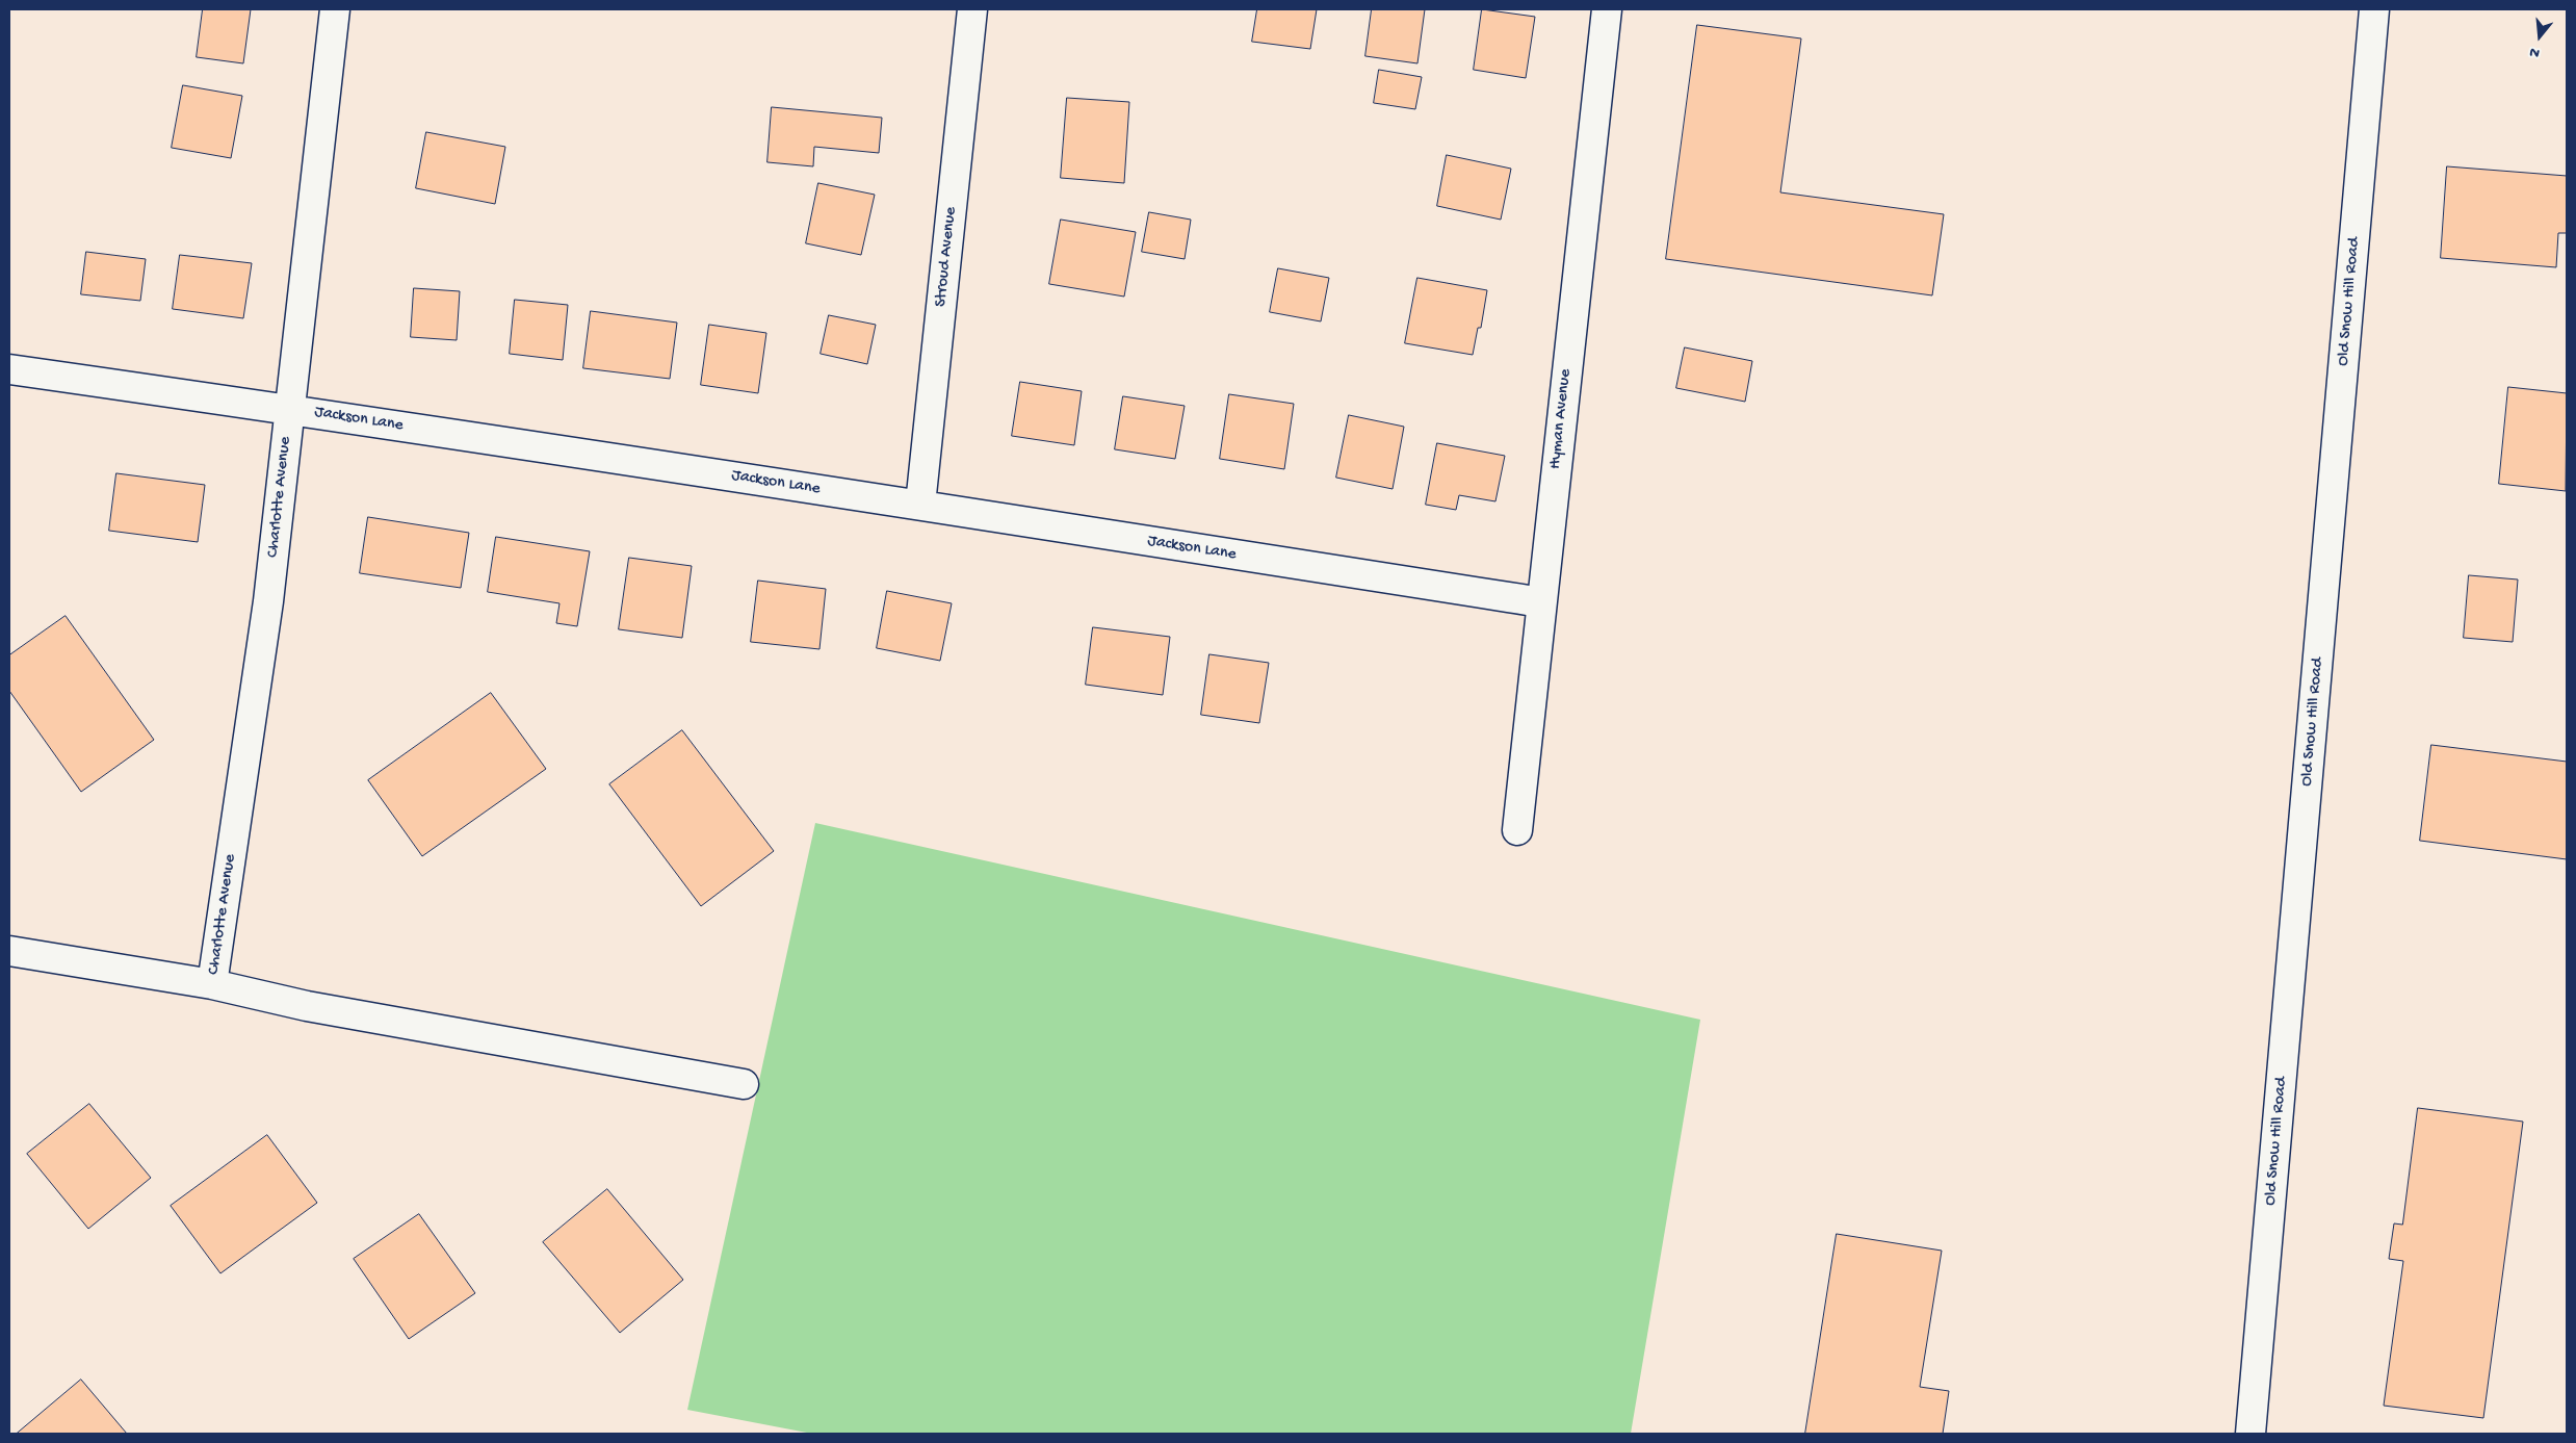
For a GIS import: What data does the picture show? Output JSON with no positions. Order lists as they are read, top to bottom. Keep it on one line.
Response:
{"streets":{"street":["Stroud Avenue","Old Snow Hill Road","Jackson Lane","Hyman Avenue","Charlotte Avenue"]},"crossings":[["Stroud Avenue","Jackson Lane"],["Jackson Lane","Hyman Avenue"],["Jackson Lane","Charlotte Avenue"]],"north":"bottom"}
